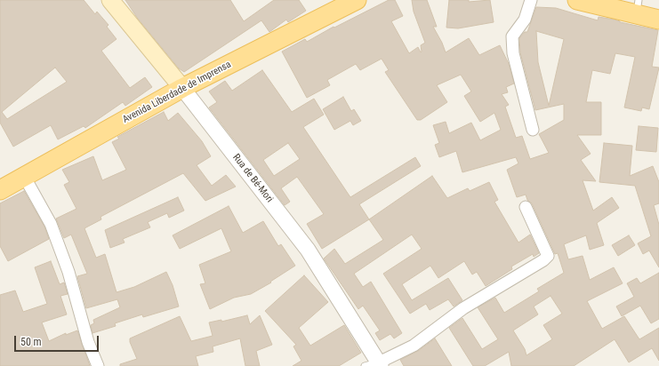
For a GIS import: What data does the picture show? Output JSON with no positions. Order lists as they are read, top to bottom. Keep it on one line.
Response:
{"streets":{"main road":["Avenida Liberdade de Imprensa","Rua de Bé-Mori"]},"crossings":[["Avenida Liberdade de Imprensa","Rua de Bé-Mori"]],"scale_bar":"50 m"}
